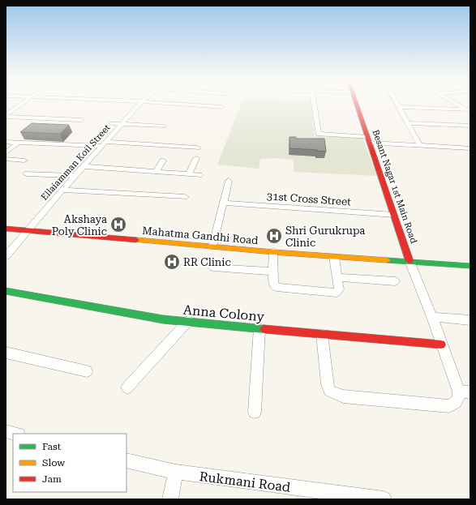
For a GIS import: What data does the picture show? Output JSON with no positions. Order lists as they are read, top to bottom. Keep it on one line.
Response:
{"streets":{"street":["Ellaiamman Koil Street","Besant Nagar 1st Main Road","31st Cross Street","Mahatma Gandhi Road","Anna Colony","Rukmani Road"]},"crossings":[["Ellaiamman Koil Street","Mahatma Gandhi Road"],["Besant Nagar 1st Main Road","31st Cross Street"],["Besant Nagar 1st Main Road","Mahatma Gandhi Road"]],"places":{"hospital":["Akshaya Poly Clinic","Shri Gurukrupa Clinic","RR Clinic"]},"legend":["Fast","Slow","Jam"]}
